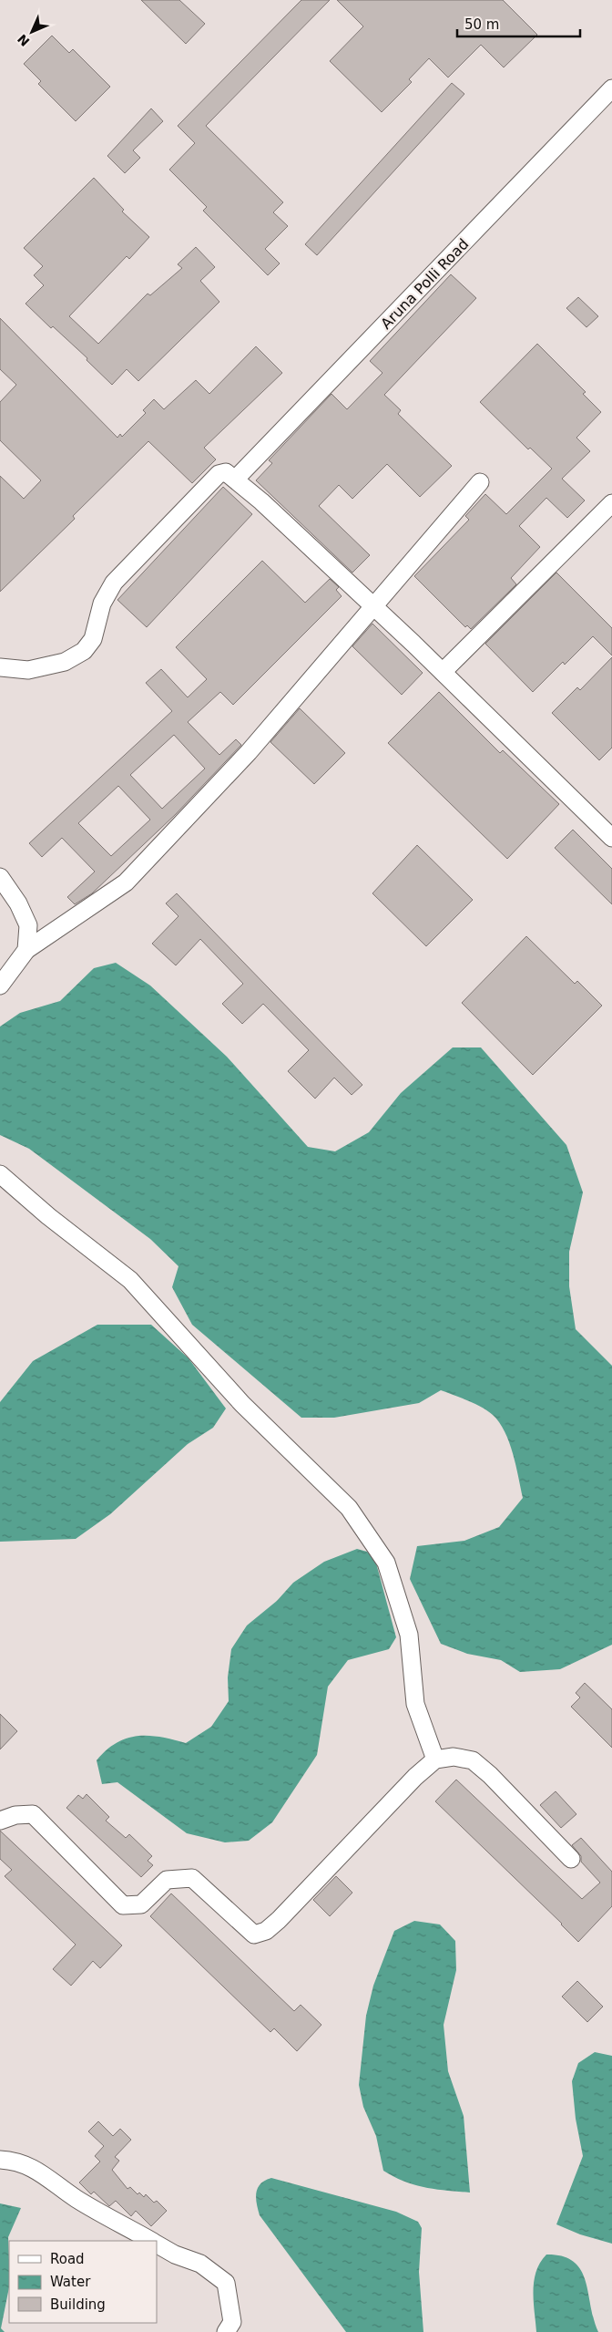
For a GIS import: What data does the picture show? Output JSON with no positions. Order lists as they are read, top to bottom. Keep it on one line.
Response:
{"streets":{"street":["Aruna Polli Road"]},"legend":["Road","Water","Building"],"scale_bar":"50 m","north":"bottom left"}
